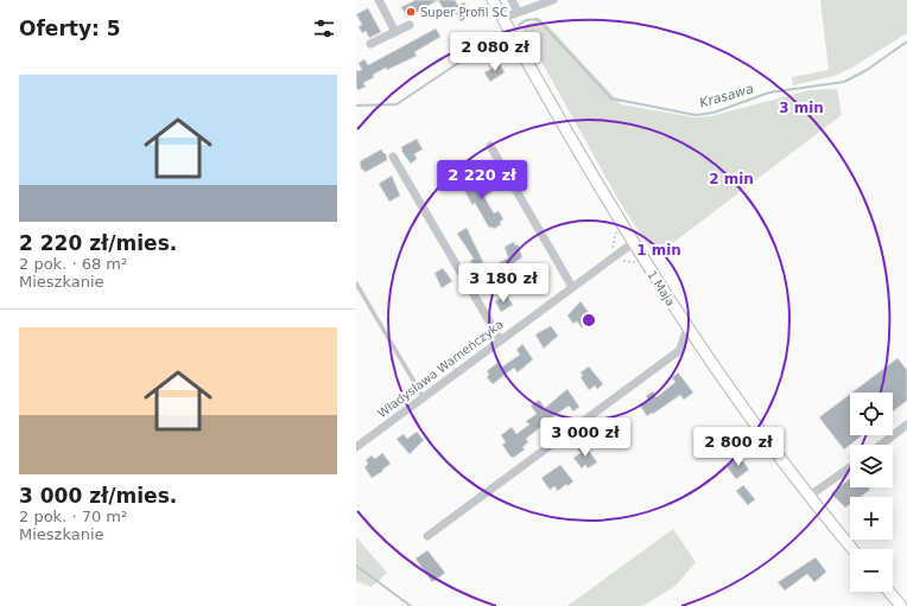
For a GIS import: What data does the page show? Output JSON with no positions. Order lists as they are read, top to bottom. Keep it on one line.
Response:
{"streets":{"main road":["1 Maja"],"street":["Władysława Warneńczyka"]},"crossings":[["1 Maja","Władysława Warneńczyka"]],"water":["Krasawa"],"places":["Super Profil SC"],"page":{"heading":"Oferty: 5","price":["2 080 zł","2 220 zł","3 180 zł","3 000 zł","2 800 zł"],"list":[{"name":"2 220 zł/mies.","note":"2 pok. · 68 m² · Mieszkanie"},{"name":"3 000 zł/mies.","note":"2 pok. · 70 m² · Mieszkanie"}],"map_buttons":["+","−"]},"rings":["3 min","2 min","1 min"]}
